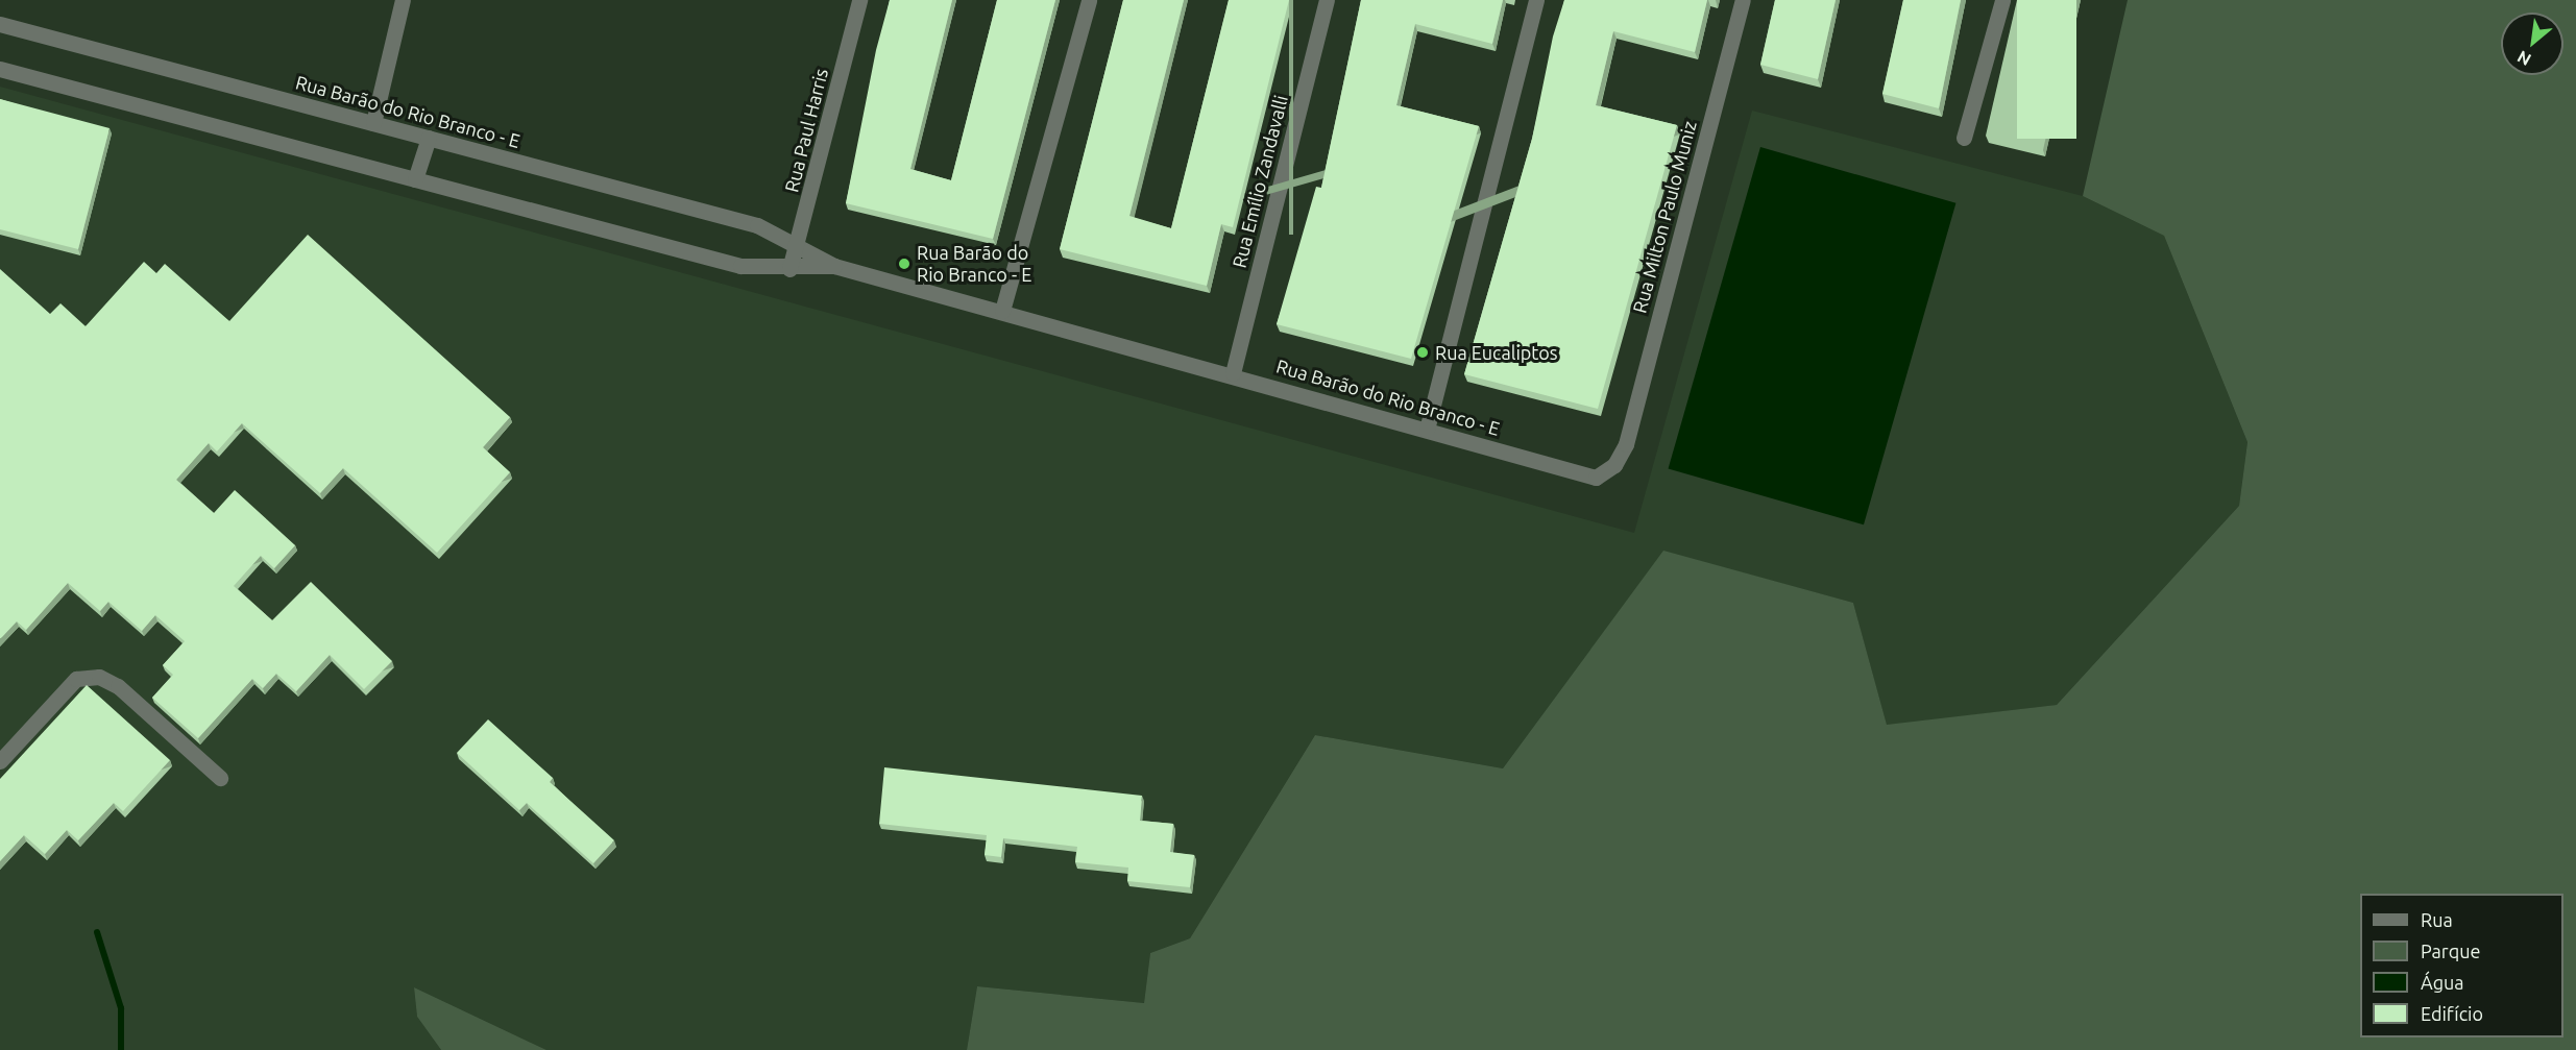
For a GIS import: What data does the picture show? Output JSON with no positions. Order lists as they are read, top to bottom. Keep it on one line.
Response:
{"streets":{"street":["Rua Barão do Rio Branco - E","Rua Paul Harris","Rua Emílio Zandavalli","Rua Milton Paulo Muniz"]},"crossings":[["Rua Barão do Rio Branco - E","Rua Paul Harris"],["Rua Barão do Rio Branco - E","Rua Emílio Zandavalli"],["Rua Barão do Rio Branco - E","Rua Milton Paulo Muniz"]],"places":["Rua Barão do Rio Branco - E","Rua Eucaliptos"],"legend":["Rua","Parque","Água","Edifício"],"north":"bottom left"}
